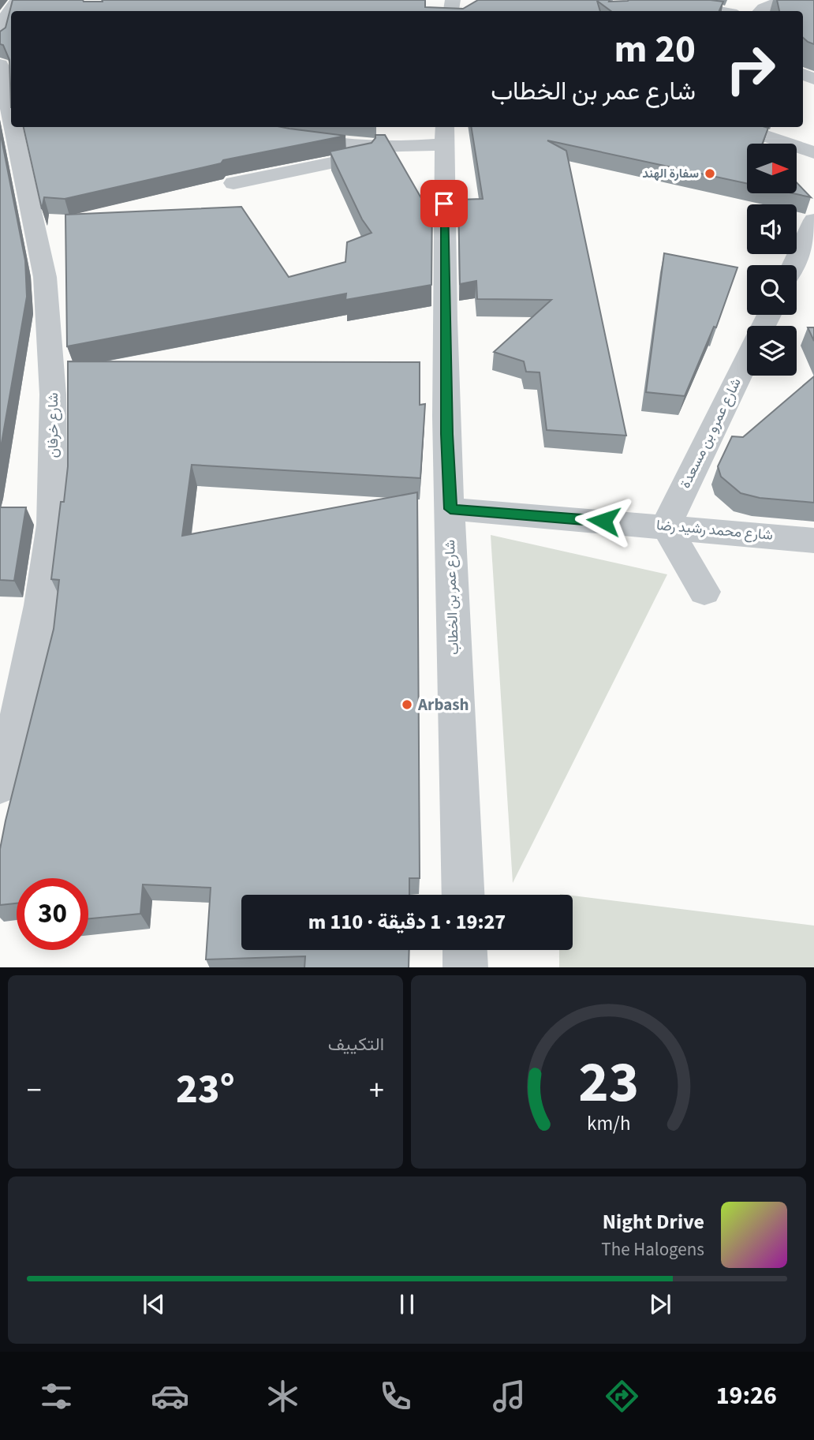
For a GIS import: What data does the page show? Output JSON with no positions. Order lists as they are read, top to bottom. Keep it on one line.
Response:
{"streets":{"street":["شارع خرفان","شارع عمرو بن مسعدة","شارع محمد رشيد رضا","شارع عمر بن الخطاب"]},"crossings":[["شارع عمرو بن مسعدة","شارع محمد رشيد رضا"],["شارع محمد رشيد رضا","شارع عمر بن الخطاب"]],"places":["سفارة الهند","Arbash"],"north":"right","page":{"turn":["20 m","شارع عمر بن الخطاب"],"limit":"30","trip":"19:27 · 1 دقيقة · 110 m","tile":"التكييف","heat":["−","23°","+"],"song":["Night Drive","The Halogens"],"tabs":"19:26","gauge":["23","km/h"]}}
